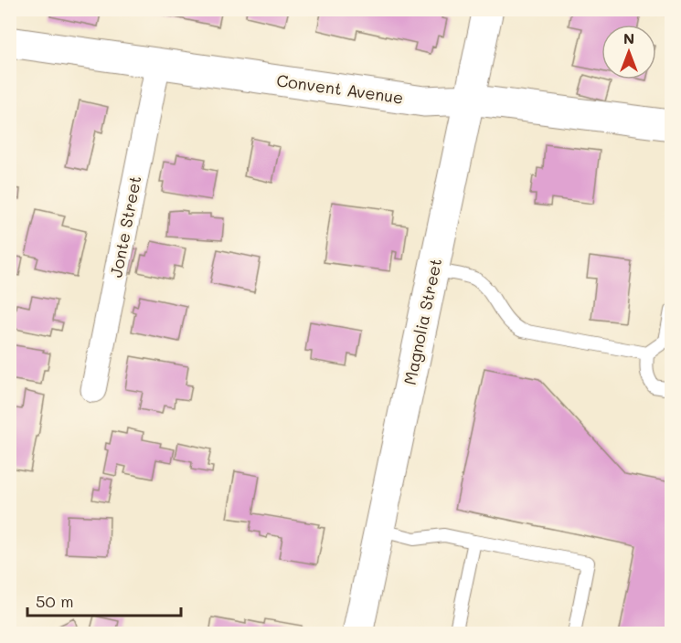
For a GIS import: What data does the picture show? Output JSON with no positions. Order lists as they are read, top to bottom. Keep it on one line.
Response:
{"streets":{"street":["Convent Avenue","Jonte Street","Magnolia Street"]},"crossings":[["Convent Avenue","Jonte Street"],["Convent Avenue","Magnolia Street"]],"scale_bar":"50 m","north":"top"}
